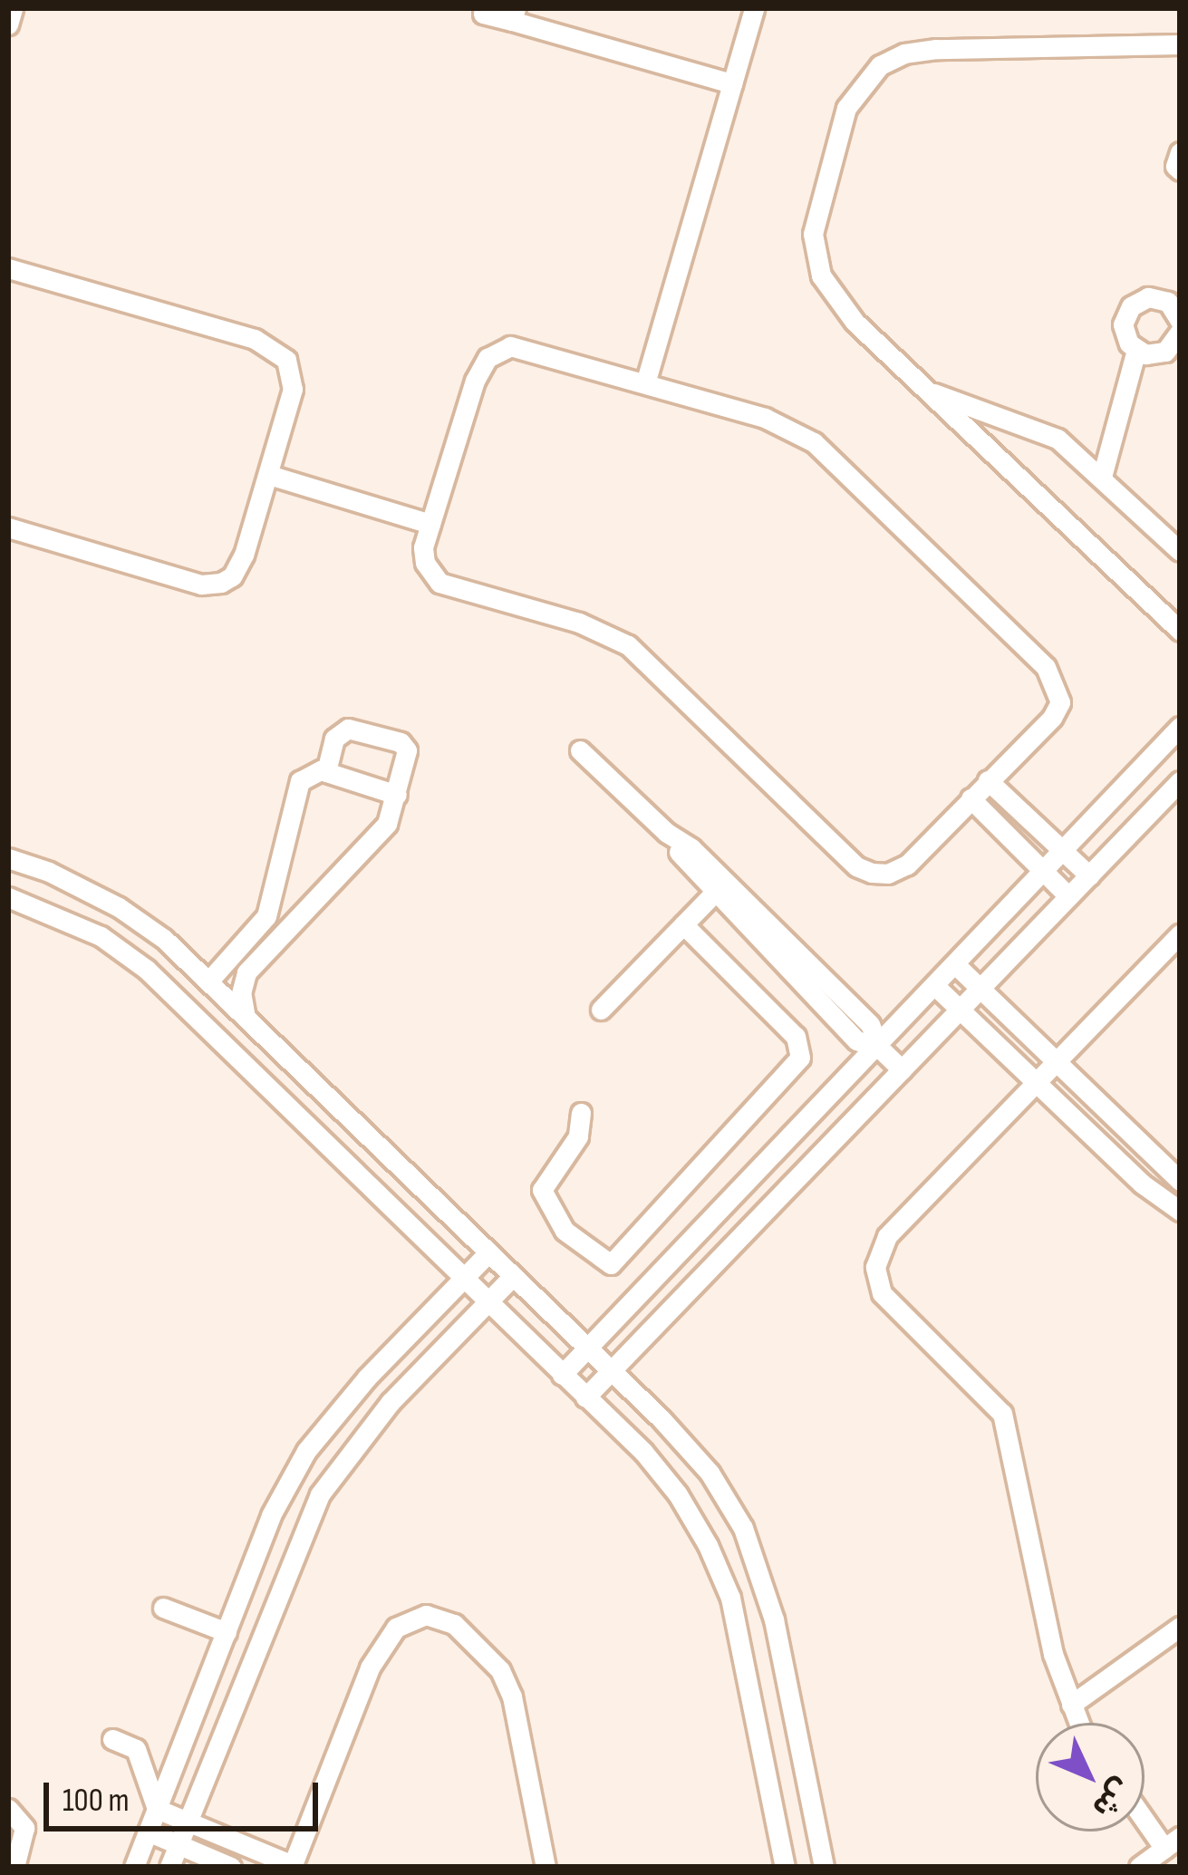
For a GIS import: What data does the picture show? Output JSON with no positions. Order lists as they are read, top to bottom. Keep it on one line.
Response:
{"scale_bar":"100 m","north":"bottom right"}
